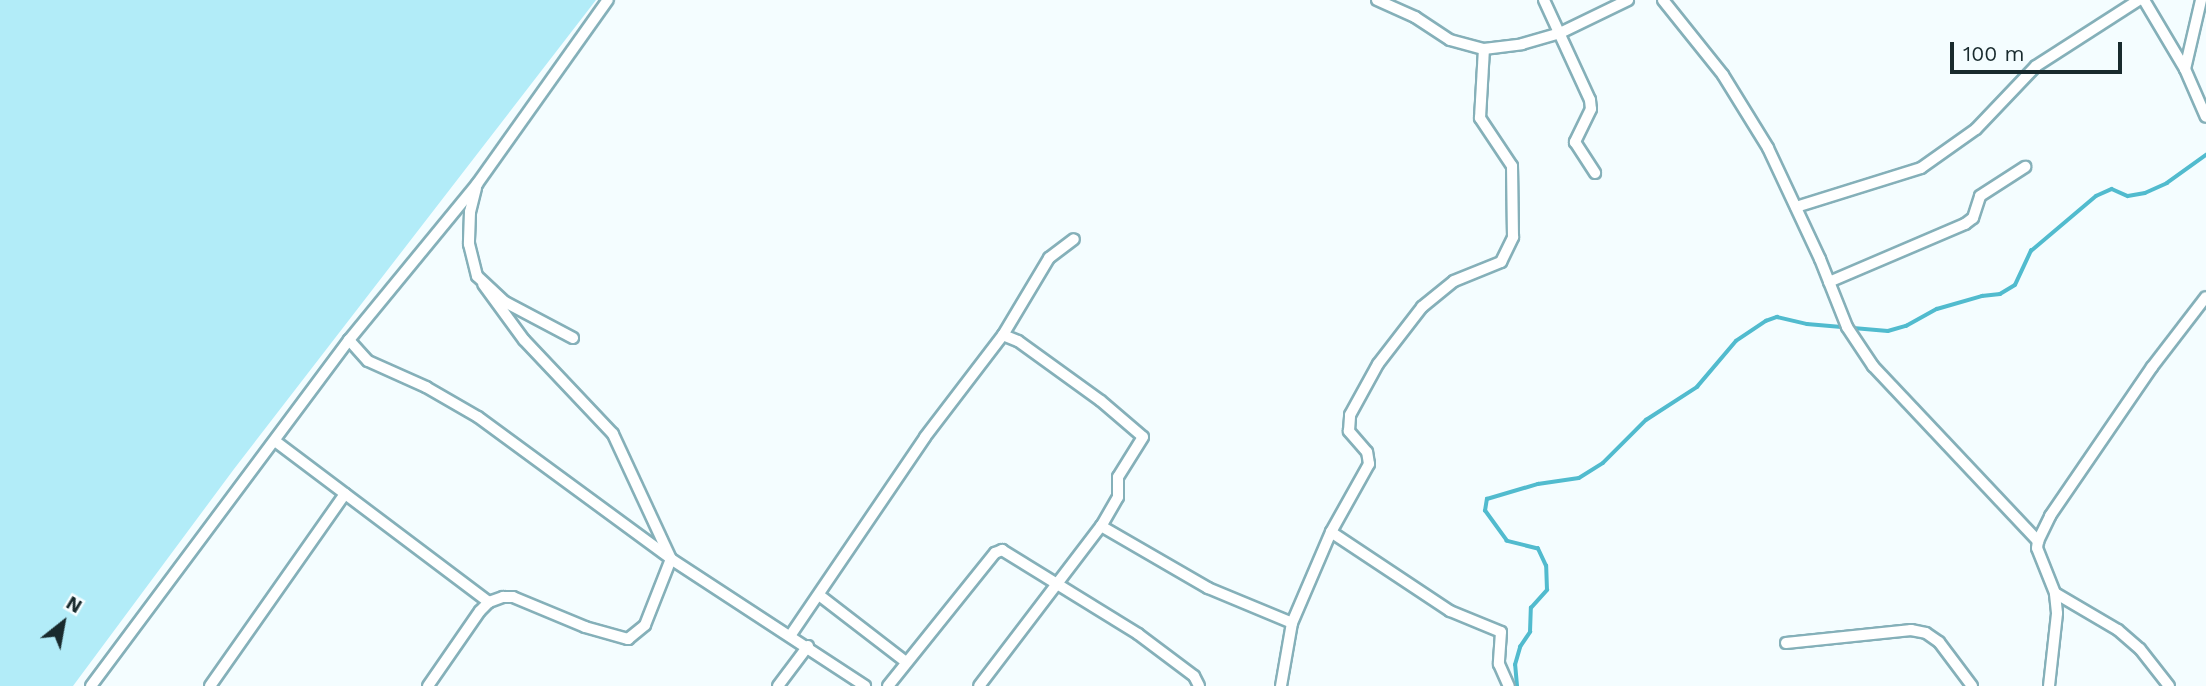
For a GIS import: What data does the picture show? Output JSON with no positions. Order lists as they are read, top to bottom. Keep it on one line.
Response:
{"scale_bar":"100 m","north":"top right"}
